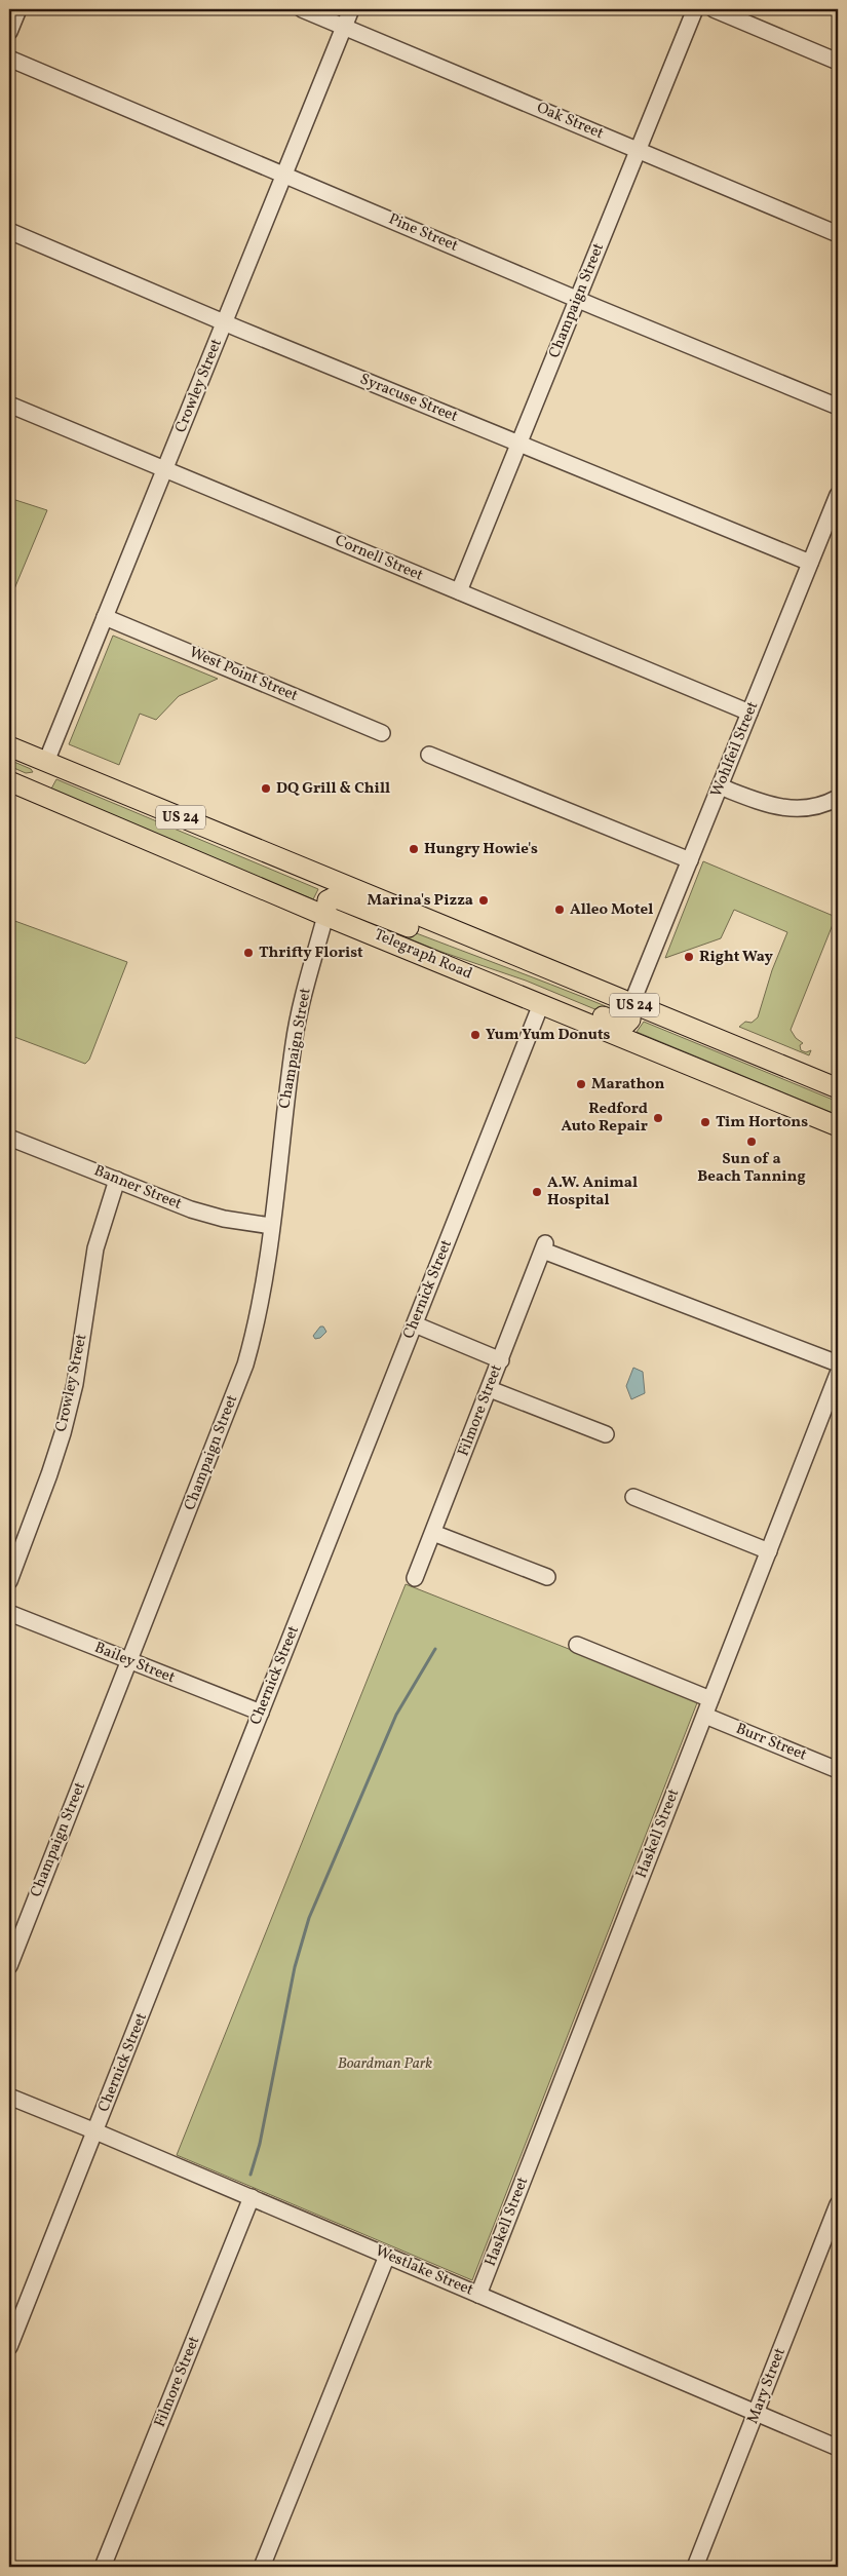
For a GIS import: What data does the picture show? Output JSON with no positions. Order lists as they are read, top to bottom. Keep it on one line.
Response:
{"streets":{"main road":["US 24","Telegraph Road"],"street":["Oak Street","Pine Street","Champaign Street","Crowley Street","Syracuse Street","Cornell Street","West Point Street","Wohlfeil Street","Banner Street","Chernick Street","Filmore Street","Bailey Street","Burr Street","Haskell Street","Westlake Street","Mary Street"]},"crossings":[["Oak Street","Champaign Street"],["Oak Street","Crowley Street"],["Pine Street","Champaign Street"],["Pine Street","Crowley Street"],["Champaign Street","Syracuse Street"],["Champaign Street","Cornell Street"],["Champaign Street","Telegraph Road"],["Champaign Street","Banner Street"],["Champaign Street","Bailey Street"],["Crowley Street","Syracuse Street"],["Crowley Street","Cornell Street"],["Crowley Street","West Point Street"],["Crowley Street","US 24"],["Crowley Street","Banner Street"],["Syracuse Street","Wohlfeil Street"],["Cornell Street","Wohlfeil Street"],["Wohlfeil Street","US 24"],["Telegraph Road","Chernick Street"],["Chernick Street","Bailey Street"],["Chernick Street","Westlake Street"],["Filmore Street","Westlake Street"],["Burr Street","Haskell Street"],["Haskell Street","Westlake Street"],["Westlake Street","Mary Street"]],"parks":["Boardman Park"],"places":["DQ Grill & Chill","Hungry Howie's","Marina's Pizza","Alleo Motel","Thrifty Florist","Right Way","Yum Yum Donuts","Marathon","Redford Auto Repair","Tim Hortons","Sun of a Beach Tanning","A.W. Animal Hospital"]}
